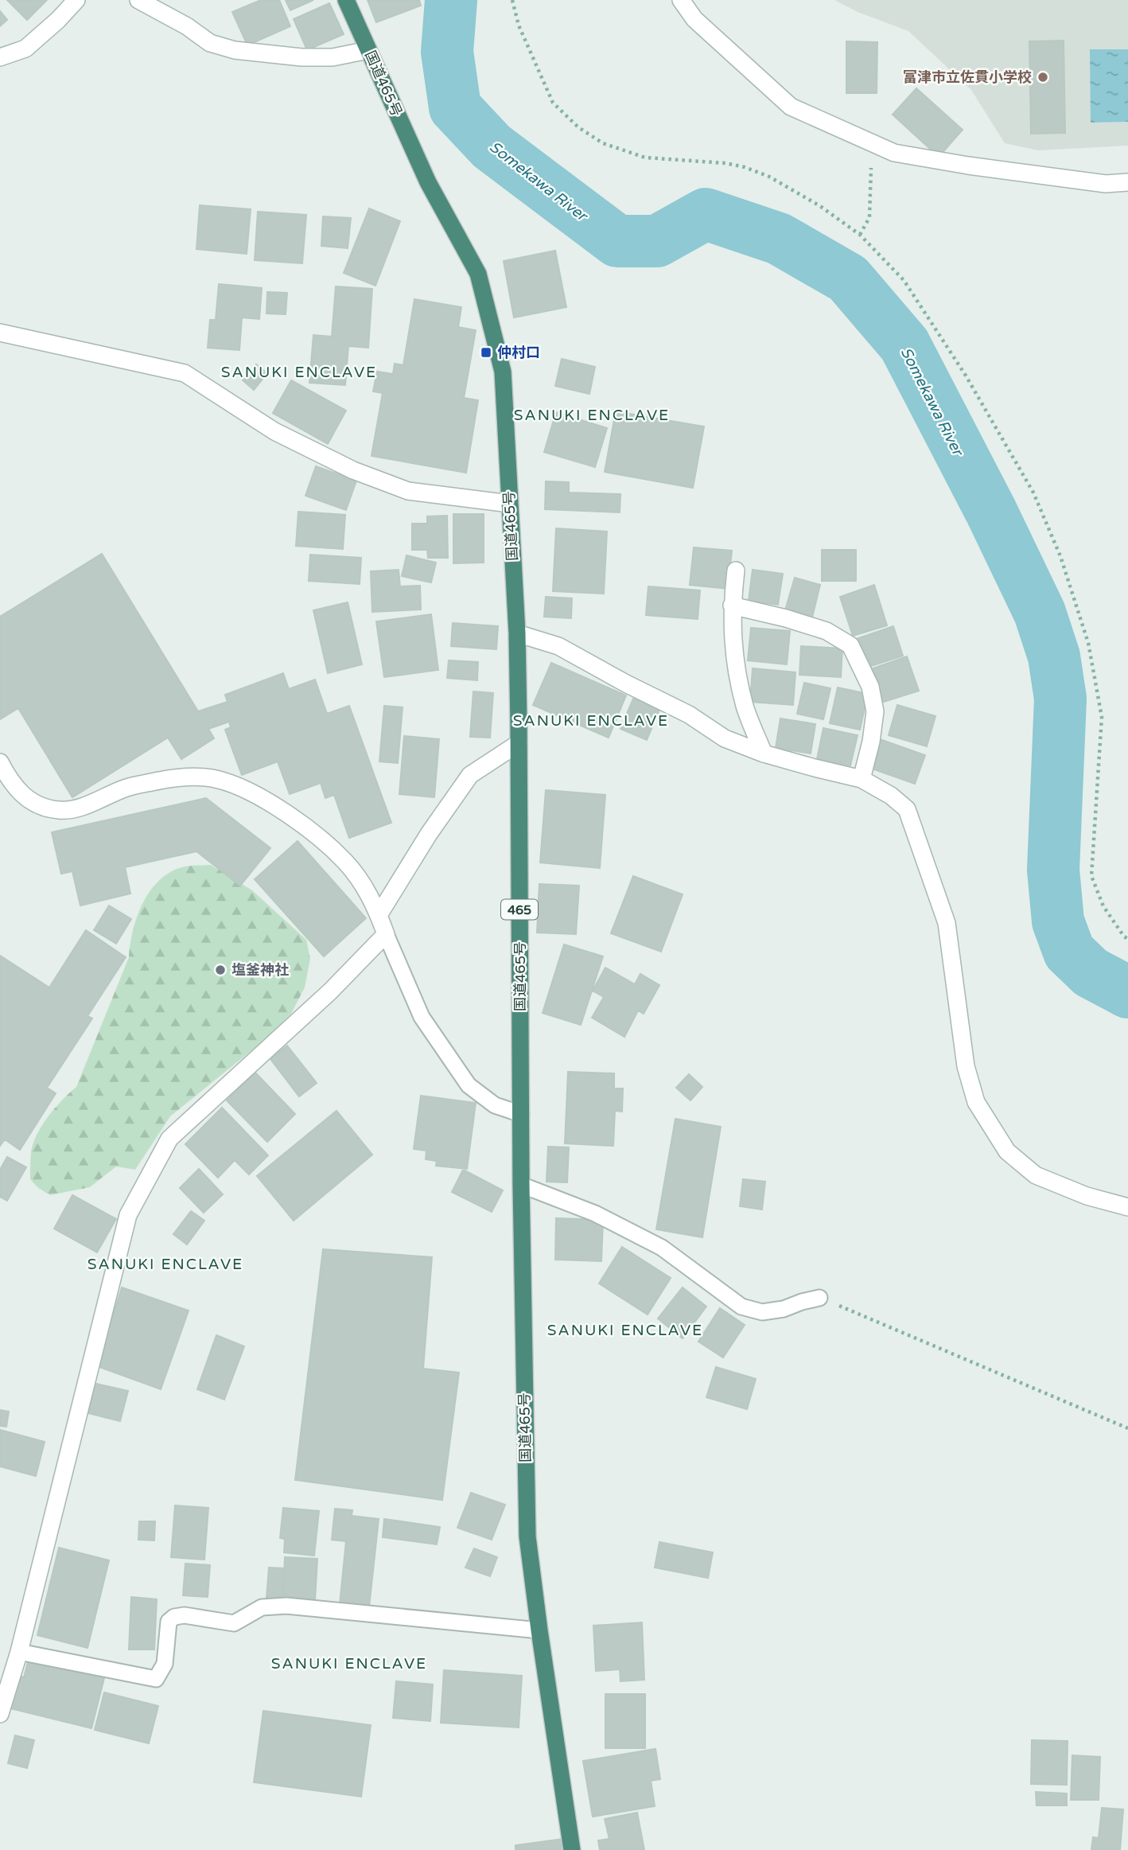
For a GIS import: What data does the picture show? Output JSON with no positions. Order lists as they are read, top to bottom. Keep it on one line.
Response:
{"streets":{"highway":["国道465号","465"]},"districts":["SANUKI ENCLAVE","SANUKI ENCLAVE","SANUKI ENCLAVE","SANUKI ENCLAVE","SANUKI ENCLAVE","SANUKI ENCLAVE"],"water":["Somekawa River"],"places":{"other":["富津市立佐貫小学校","塩釜神社"],"transit":["仲村口"]}}
